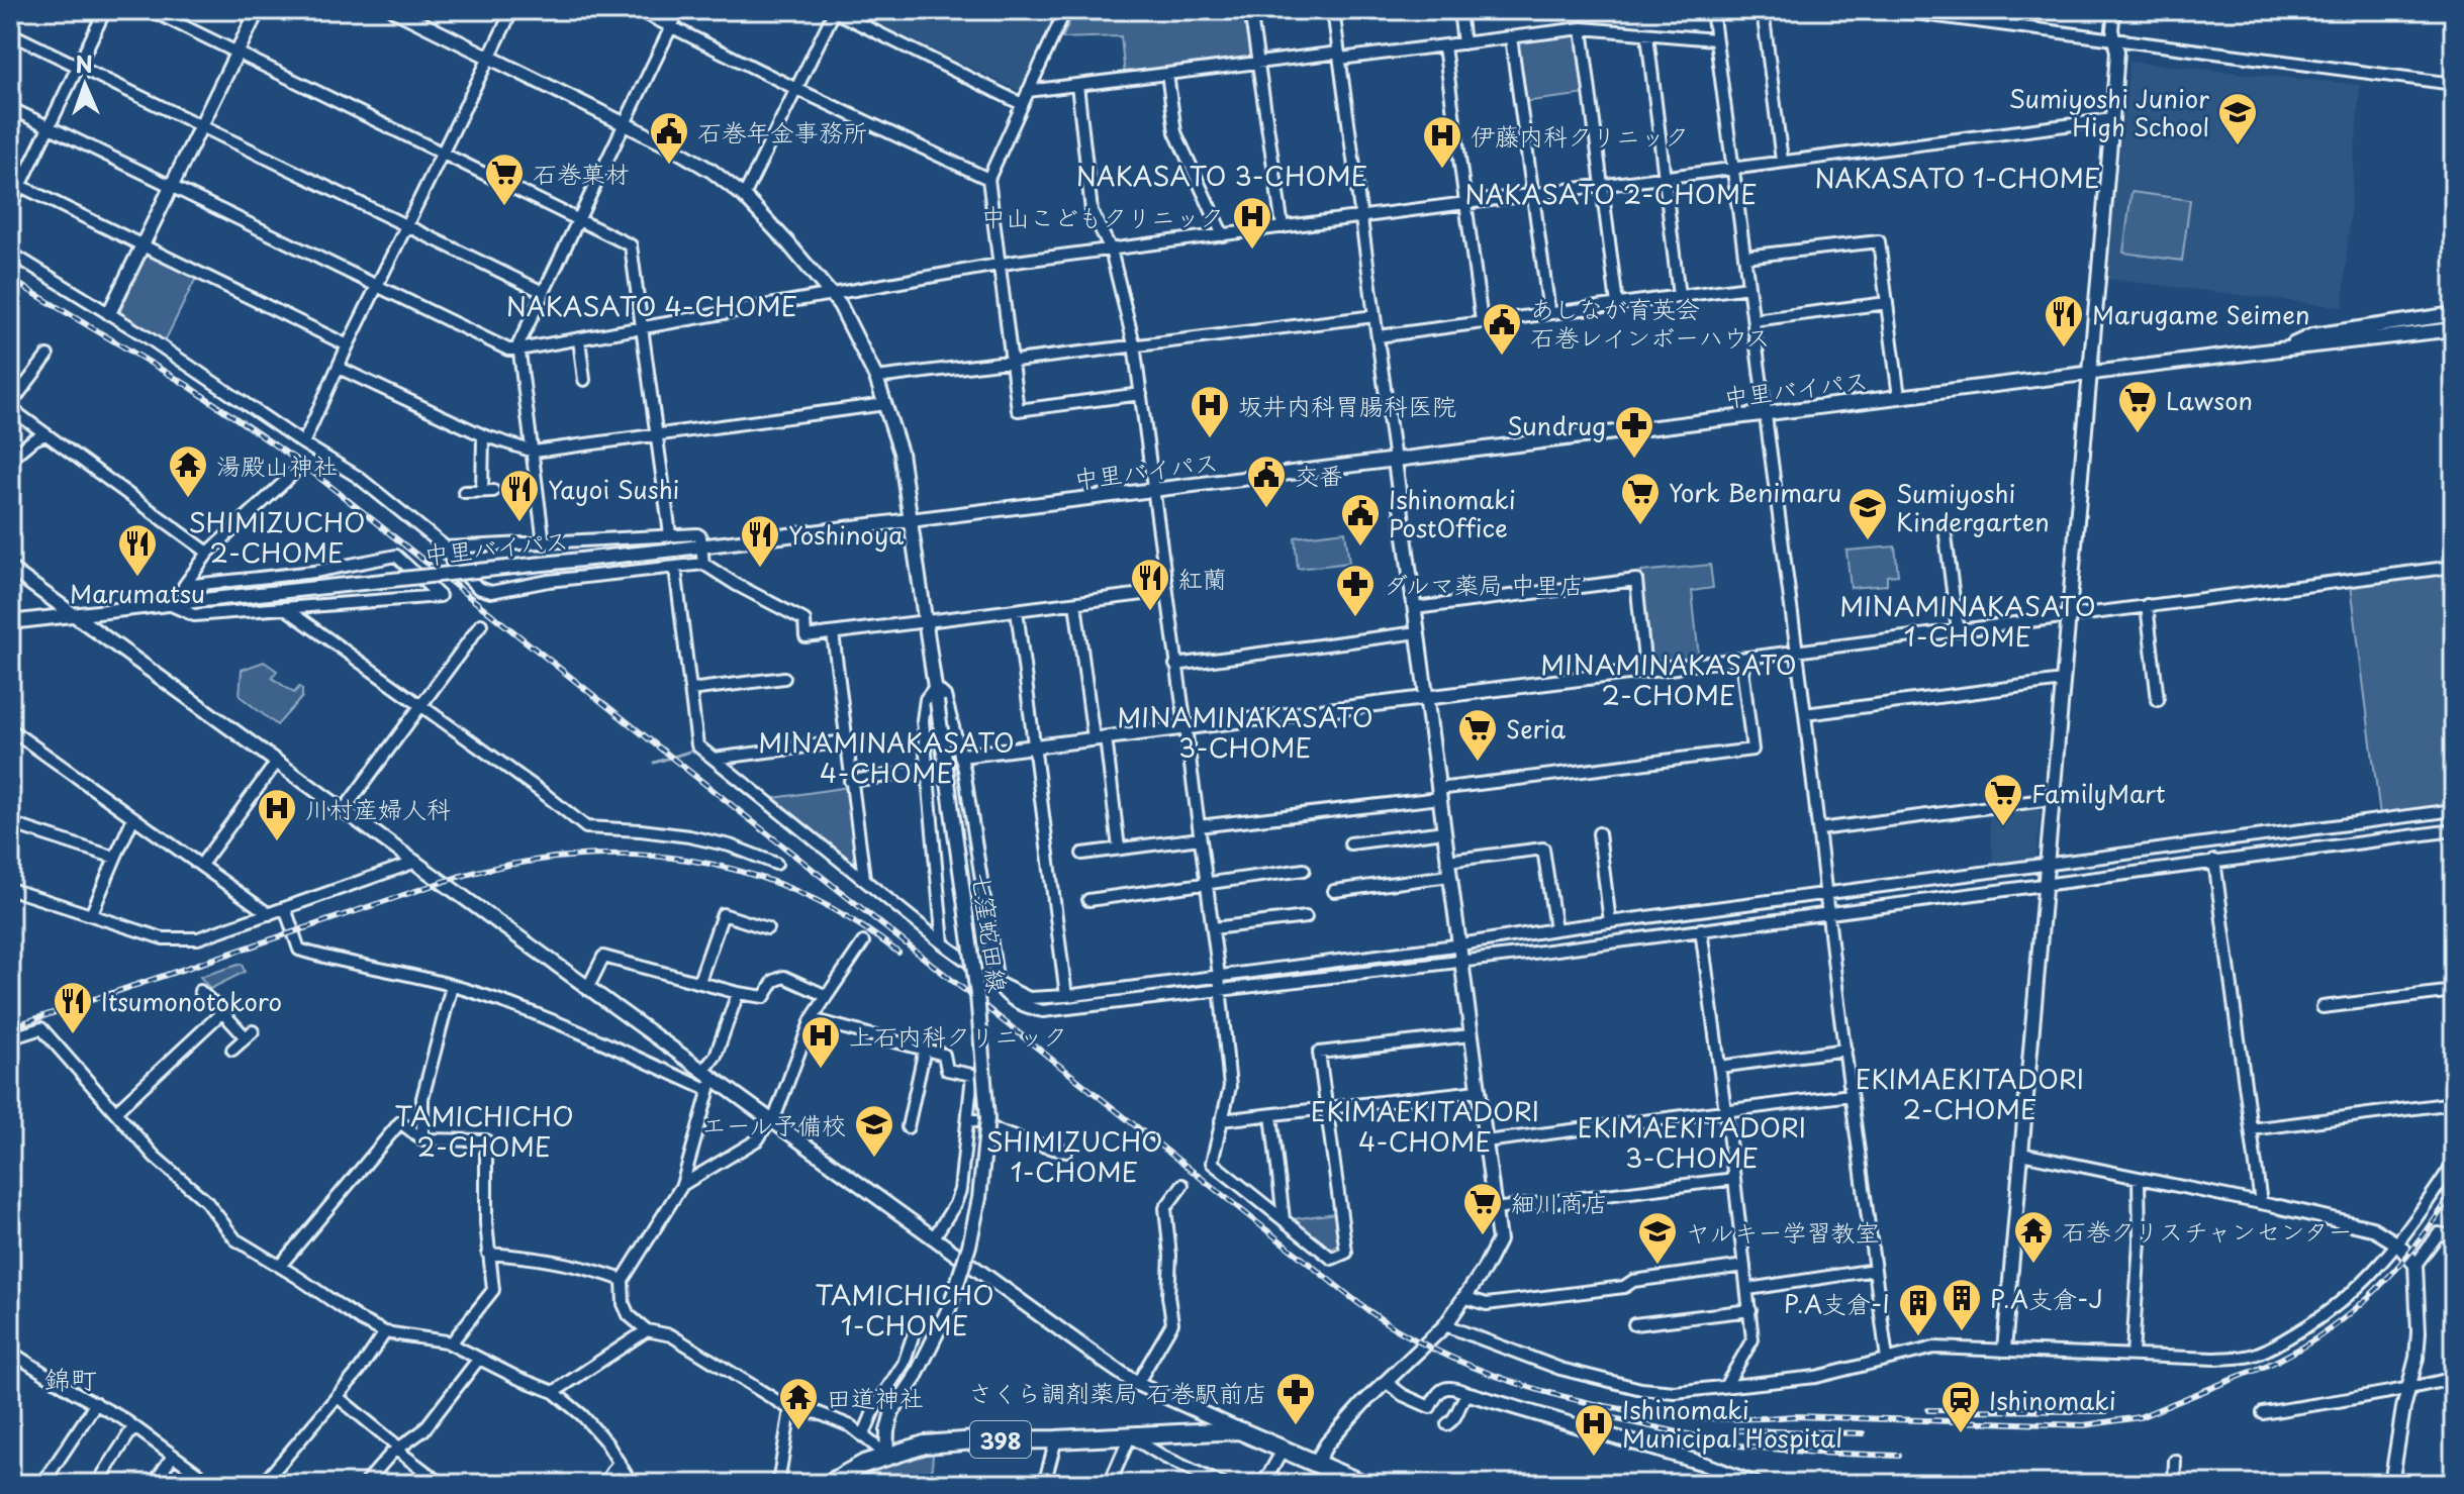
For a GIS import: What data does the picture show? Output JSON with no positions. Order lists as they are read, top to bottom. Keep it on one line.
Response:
{"streets":{"highway":["398"],"street":["中里バイパス","七窪蛇田線"]},"crossings":[["中里バイパス","七窪蛇田線"],["七窪蛇田線","398"]],"districts":["NAKASATO 3-CHOME","NAKASATO 1-CHOME","NAKASATO 2-CHOME","NAKASATO 4-CHOME","SHIMIZUCHO 2-CHOME","MINAMINAKASATO 1-CHOME","MINAMINAKASATO 2-CHOME","MINAMINAKASATO 3-CHOME","MINAMINAKASATO 4-CHOME","EKIMAEKITADORI 2-CHOME","EKIMAEKITADORI 4-CHOME","TAMICHICHO 2-CHOME","EKIMAEKITADORI 3-CHOME","SHIMIZUCHO 1-CHOME","TAMICHICHO 1-CHOME","錦町"],"places":{"school or university":["Sumiyoshi Junior High School","Sumiyoshi Kindergarten","エール予備校","ヤルキー学習教室"],"public building":["石巻年金事務所","あしなが育英会 石巻レインボーハウス","交番","Ishinomaki PostOffice"],"hospital":["伊藤内科クリニック","中山こどもクリニック","坂井内科胃腸科医院","川村産婦人科","上石内科クリニック","Ishinomaki Municipal Hospital"],"supermarket":["石巻菓材","Lawson","York Benimaru","Seria","FamilyMart","細川商店"],"restaurant":["Marugame Seimen","Yayoi Sushi","Yoshinoya","Marumatsu","紅蘭","Itsumonotokoro"],"pharmacy":["Sundrug","ダルマ薬局 中里店","さくら調剤薬局 石巻駅前店"],"temple":["湯殿山神社","石巻クリスチャンセンター","田道神社"],"building":["P.A支倉-J","P.A支倉-I"],"station":["Ishinomaki"]},"north":"top"}
